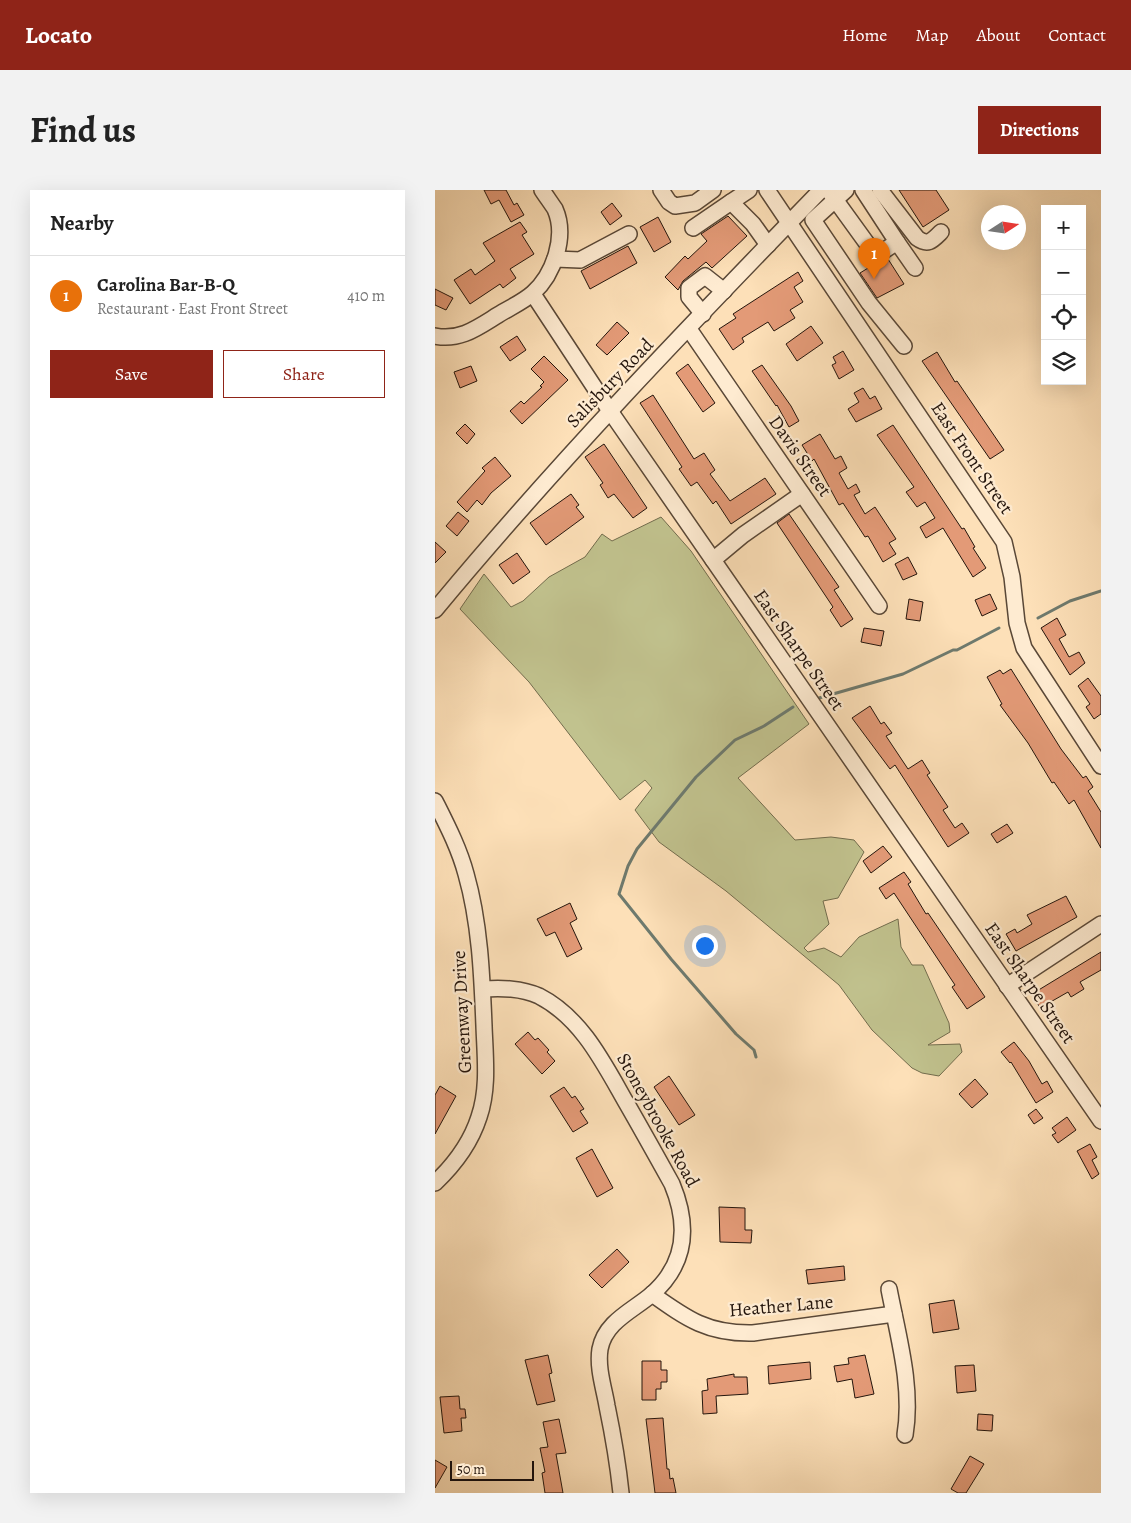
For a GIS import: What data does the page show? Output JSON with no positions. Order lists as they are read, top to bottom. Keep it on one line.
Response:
{"streets":{"street":["Salisbury Road","Davis Street","East Front Street","East Sharpe Street","Greenway Drive","Stoneybrooke Road","Heather Lane"]},"crossings":[["Salisbury Road","Davis Street"],["Salisbury Road","East Front Street"],["Salisbury Road","East Sharpe Street"],["Greenway Drive","Stoneybrooke Road"],["Stoneybrooke Road","Heather Lane"]],"scale_bar":"50 m","north":"right","page":{"header":"Locato","nav":["Home","Map","About","Contact"],"title":"Find us","buttons":["Directions",["Save","Share"]],"heading":"Nearby","map_buttons":["+","−"],"pins":"1","list":[{"mark":"1","name":"Carolina Bar-B-Q","note":"Restaurant · East Front Street","value":"410 m"}],"scale":"50 m"}}
